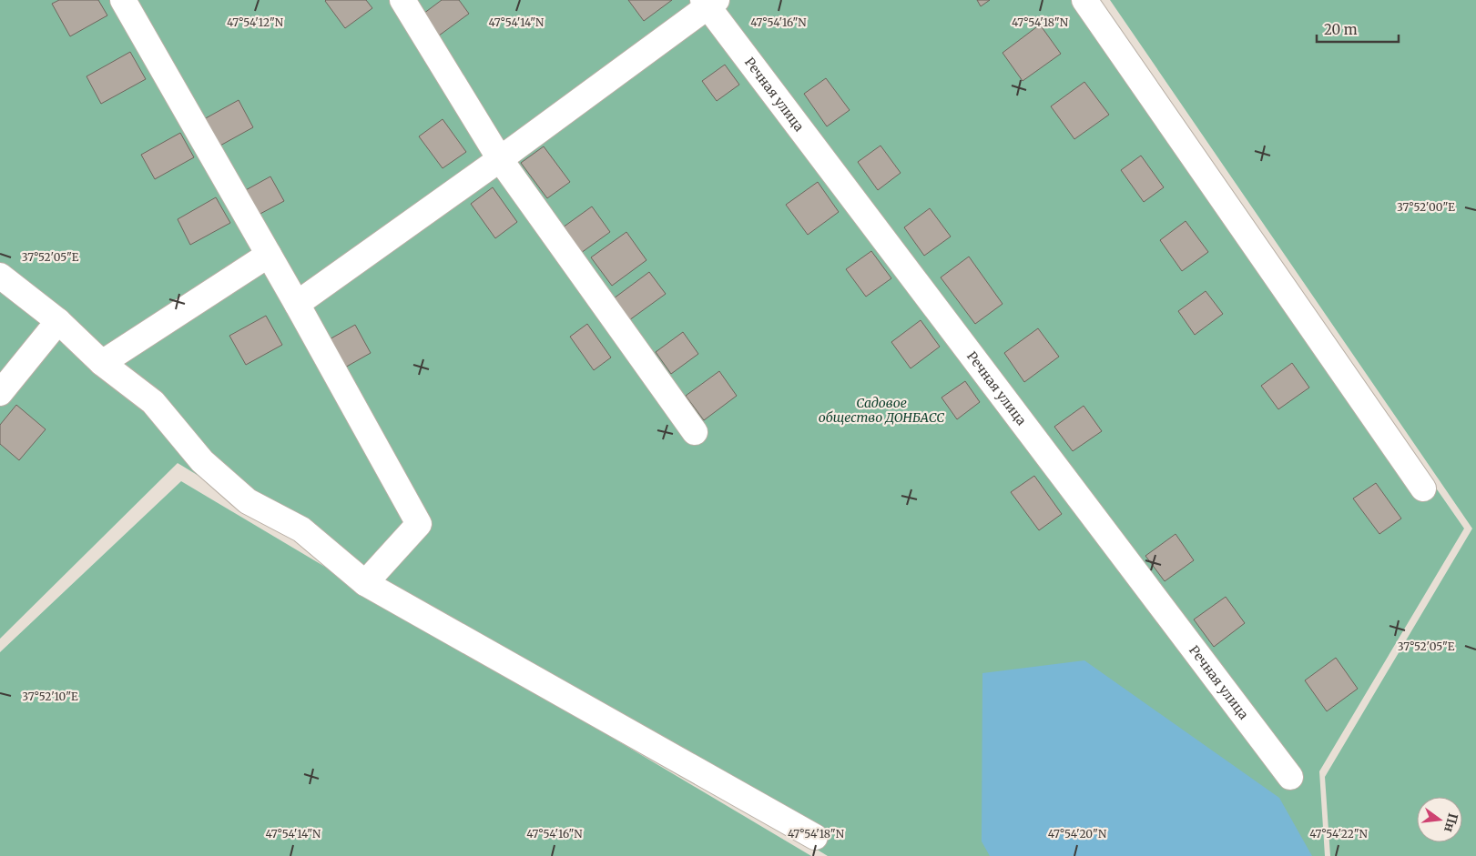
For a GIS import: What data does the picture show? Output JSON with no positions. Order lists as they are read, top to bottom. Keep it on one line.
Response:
{"streets":{"street":["Речная улица"]},"parks":["Садовое общество ДОНБАСС"],"scale_bar":"20 m","north":"right","coordinates":["47°54'12\"N","47°54'14\"N","47°54'16\"N","47°54'18\"N","37°52'00\"E","37°52'05\"E","37°52'10\"E","47°54'20\"N","47°54'22\"N"]}
